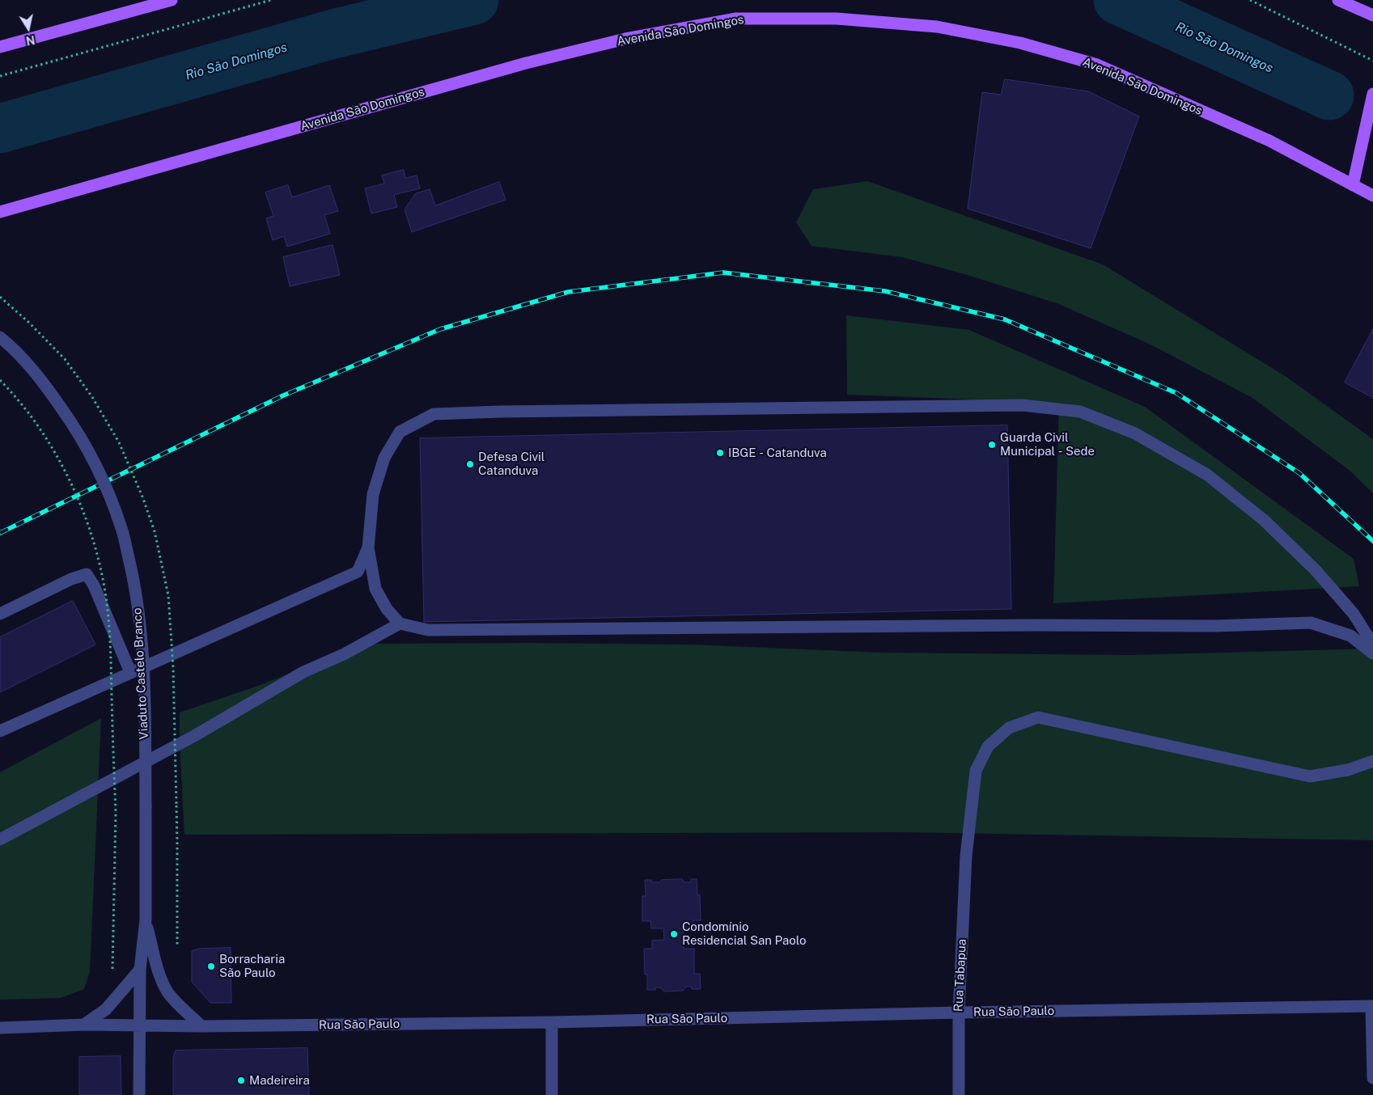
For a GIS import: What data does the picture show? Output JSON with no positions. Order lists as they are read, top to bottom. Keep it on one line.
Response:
{"streets":{"main road":["Avenida São Domingos"],"street":["Viaduto Castelo Branco","Rua Tabapua","Rua São Paulo"]},"crossings":[["Viaduto Castelo Branco","Rua São Paulo"],["Rua Tabapua","Rua São Paulo"]],"water":["Rio São Domingos"],"places":["Guarda Civil Municipal - Sede","IBGE - Catanduva","Defesa Civil Catanduva","Condomínio Residencial San Paolo","Borracharia São Paulo","Madeireira"],"north":"bottom"}
